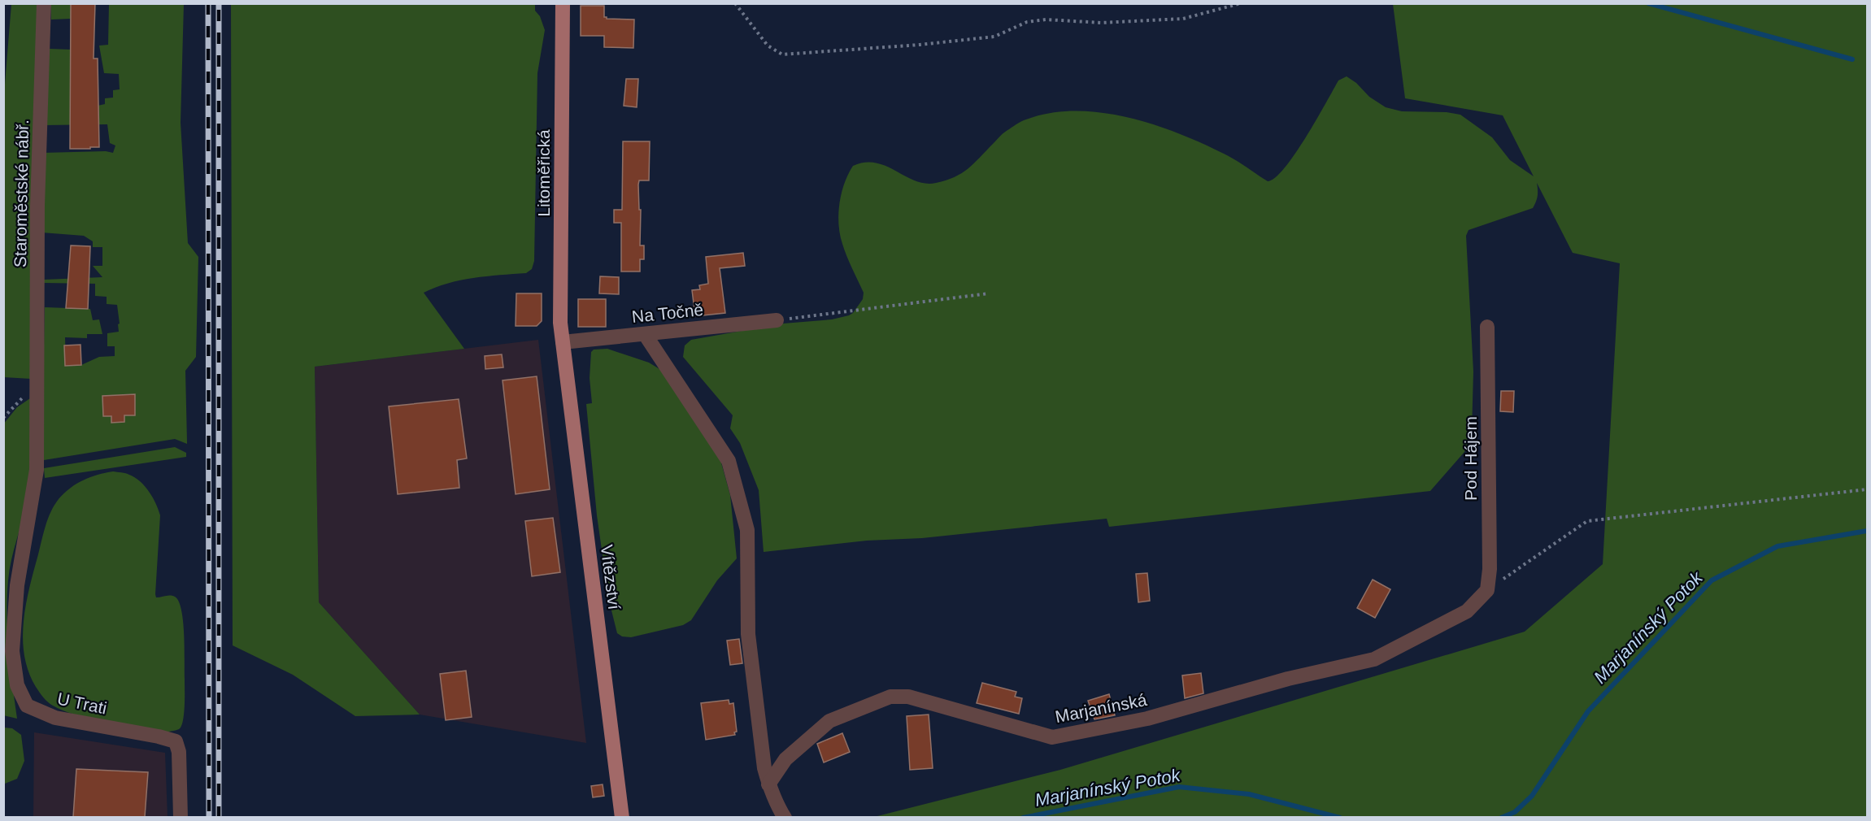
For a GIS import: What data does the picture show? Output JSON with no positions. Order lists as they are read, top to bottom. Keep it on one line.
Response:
{"streets":{"main road":["Litoměřická","Vítězství"],"street":["Staroměstské nábř.","Na Točně","Pod Hájem","U Trati","Marjanínská"]},"crossings":[["Litoměřická","Na Točně"],["Litoměřická","Vítězství"],["Staroměstské nábř.","U Trati"],["Na Točně","Vítězství"],["Pod Hájem","Marjanínská"]],"water":["Marjanínský Potok"]}
